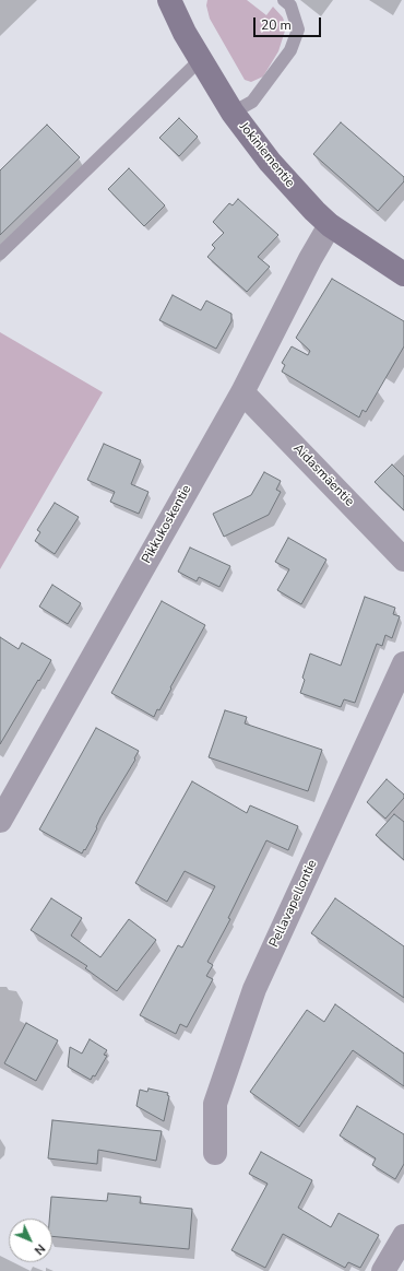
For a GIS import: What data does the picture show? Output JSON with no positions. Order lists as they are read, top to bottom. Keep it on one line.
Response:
{"streets":{"street":["Jokiniementie","Aidasmäentie","Pikkukoskentie","Pellavapellontie"]},"crossings":[["Jokiniementie","Pikkukoskentie"],["Aidasmäentie","Pikkukoskentie"]],"scale_bar":"20 m","north":"bottom right"}
